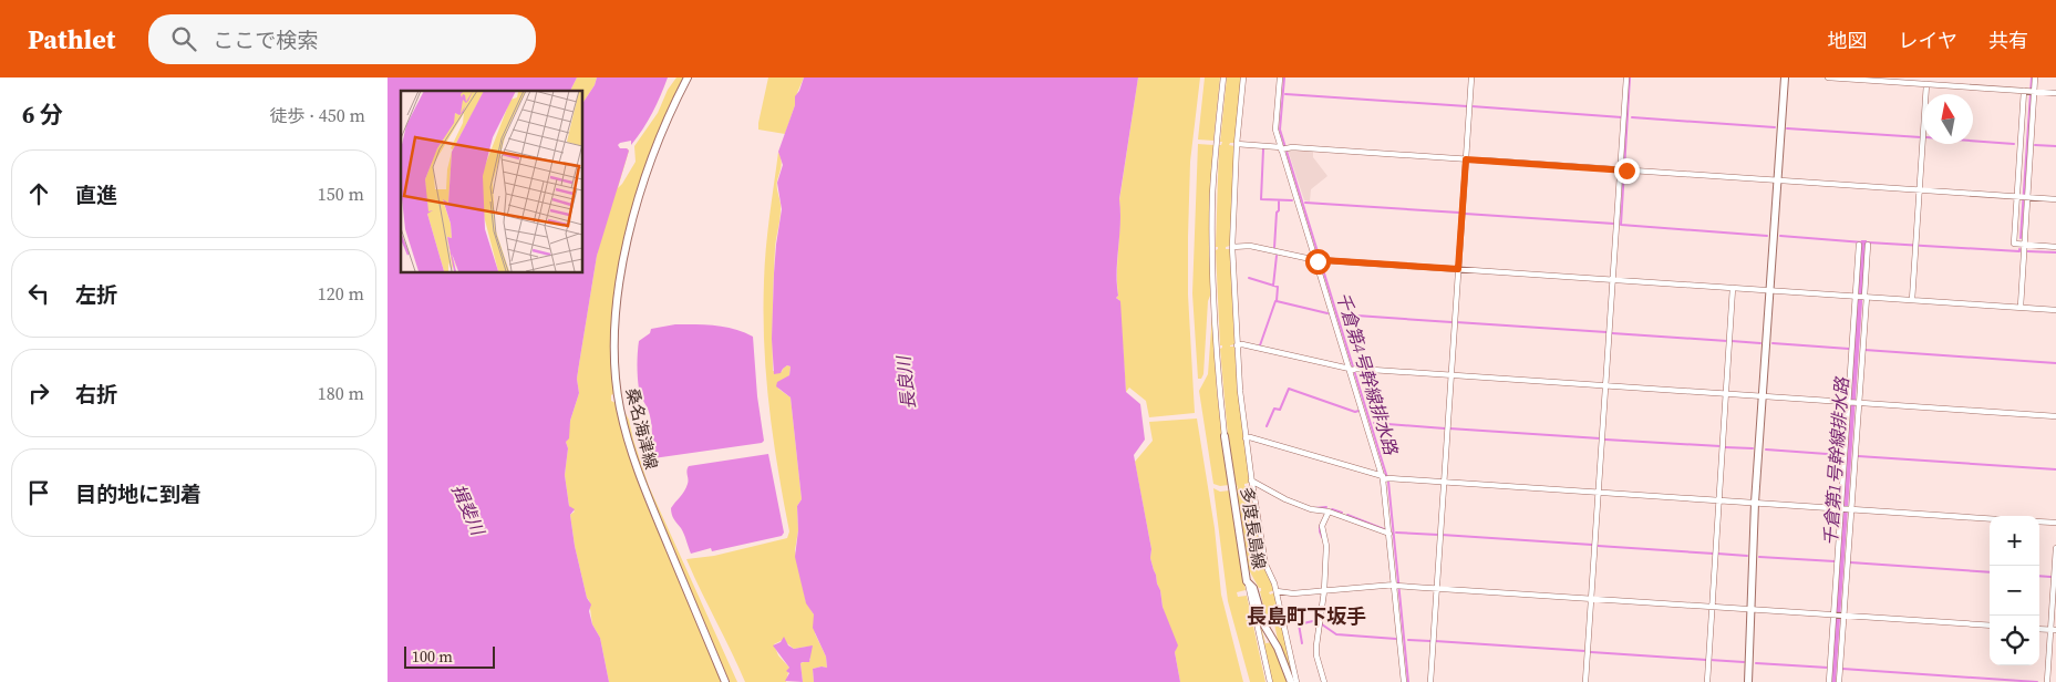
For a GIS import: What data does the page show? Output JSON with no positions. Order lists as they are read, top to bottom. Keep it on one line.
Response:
{"streets":{"main road":["桑名海津線","多度長島線"]},"districts":["長島町下坂手"],"water":["千倉第4号幹線排水路","長良川","千倉第1号幹線排水路","揖斐川"],"scale_bar":"100 m","north":"top","page":{"header":"Pathlet","search":"ここで検索","nav":["地図","レイヤ","共有"],"heading":["6 分","徒歩 · 450 m"],"list":[["直進","150 m"],["左折","120 m"],["右折","180 m"],"目的地に到着"],"map_buttons":["+","−"],"scale":"100 m"}}
